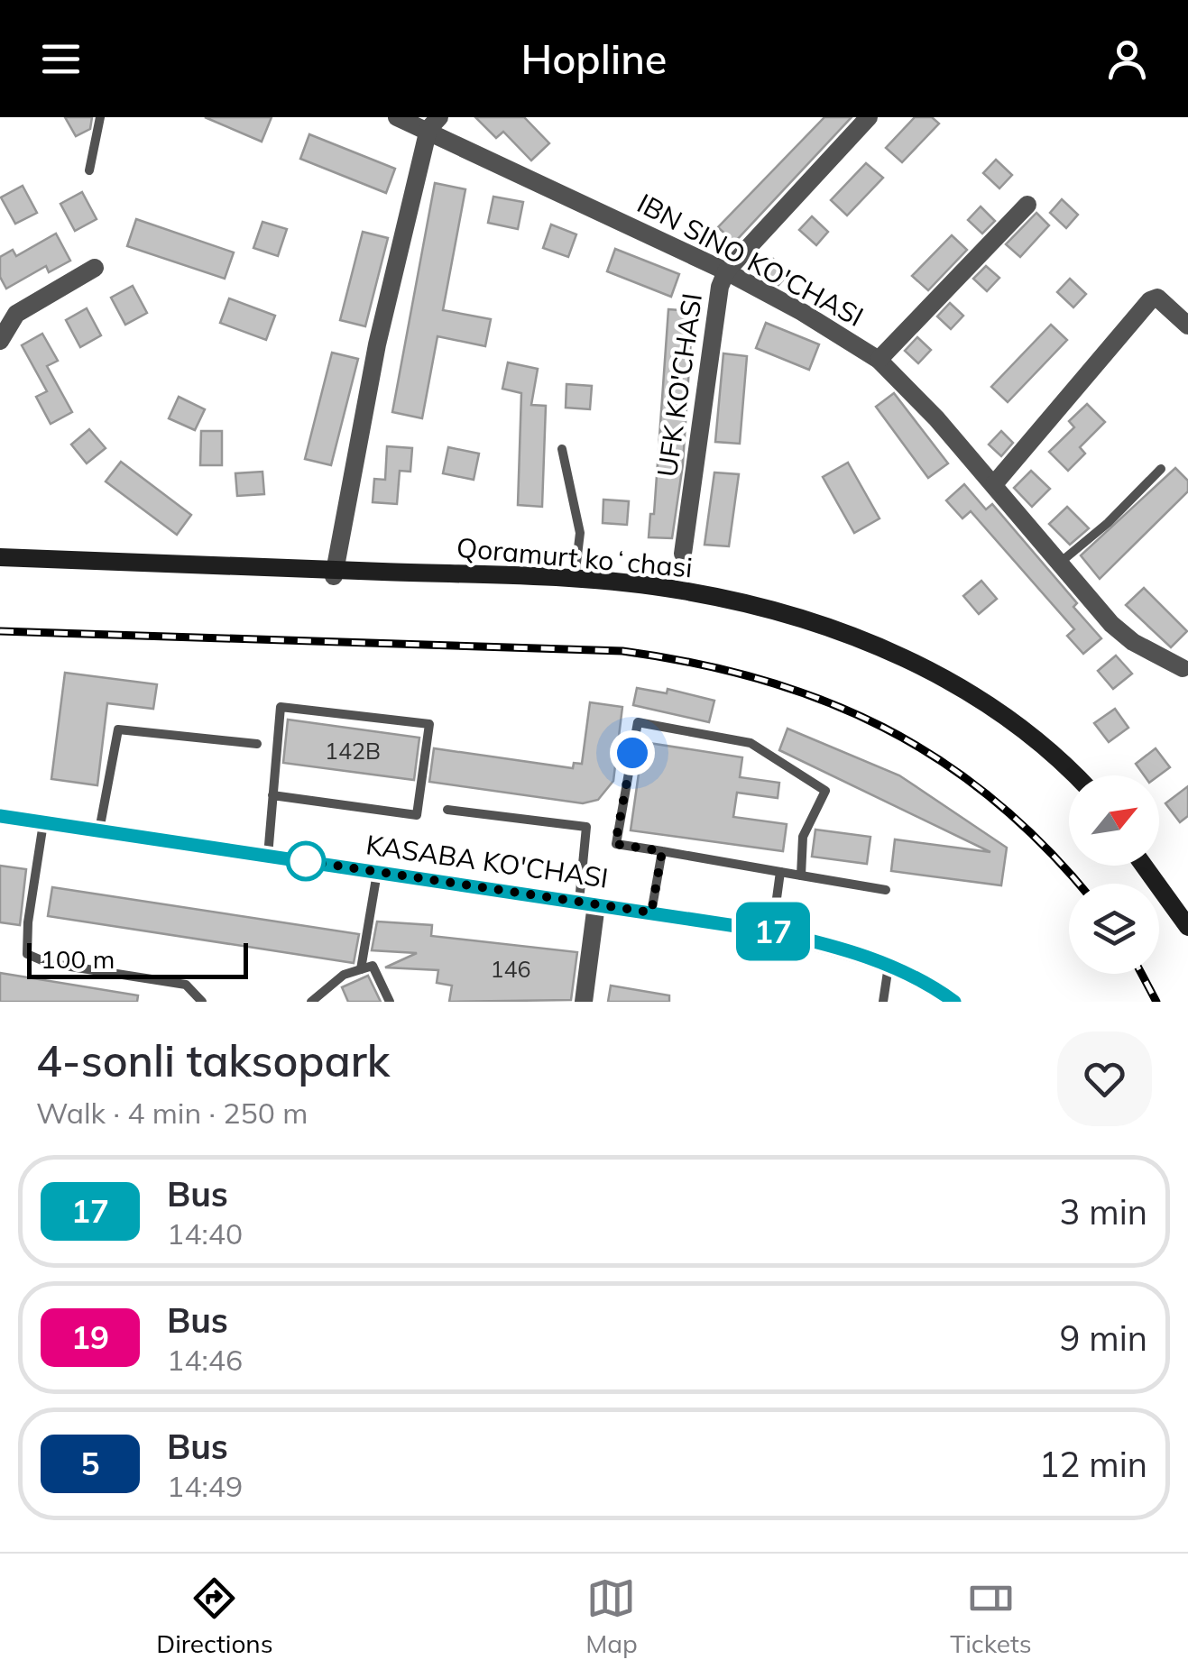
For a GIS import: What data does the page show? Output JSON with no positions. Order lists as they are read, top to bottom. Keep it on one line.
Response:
{"streets":{"main road":["Qoramurt koʻchasi"],"street":["IBN SINO KO'CHASI","UFK KO'CHASI","KASABA KO'CHASI"]},"crossings":[["IBN SINO KO'CHASI","UFK KO'CHASI"]],"lines":["bus line 17"],"house_numbers":["142B","146"],"scale_bar":"100 m","north":"top right","page":{"header":"Hopline","on_map":"17","scale":"100 m","heading":["4-sonli taksopark","Walk · 4 min · 250 m"],"list":[{"mark":"17","name":"Bus","note":"14:40","value":"3 min"},{"mark":"19","name":"Bus","note":"14:46","value":"9 min"},{"mark":"5","name":"Bus","note":"14:49","value":"12 min"}],"tabs":["Directions","Map","Tickets"]}}
